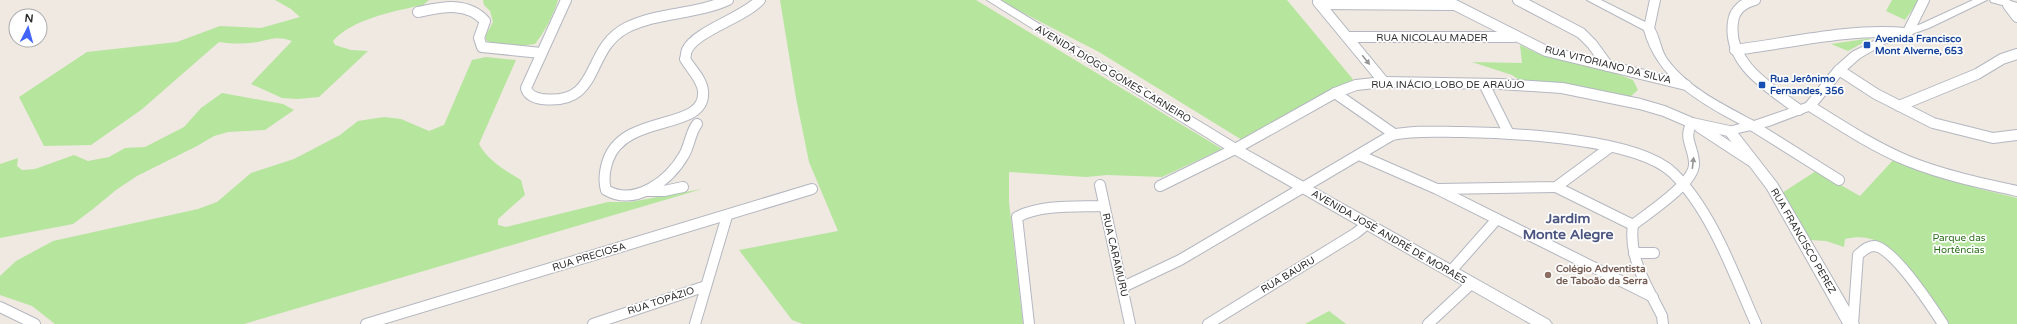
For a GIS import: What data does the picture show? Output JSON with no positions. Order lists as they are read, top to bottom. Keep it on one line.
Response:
{"streets":{"street":["RUA NICOLAU MADER","RUA VITORIANO DA SILVA","AVENIDA DIOGO GOMES CARNEIRO","RUA INÁCIO LOBO DE ARAÚJO","AVENIDA JOSÉ ANDRÉ DE MORAES","RUA FRANCISCO PEREZ","RUA CARAMURU","RUA PRECIOSA","RUA BAURU","RUA TOPÁZIO"]},"crossings":[["RUA NICOLAU MADER","RUA VITORIANO DA SILVA"],["AVENIDA DIOGO GOMES CARNEIRO","RUA INÁCIO LOBO DE ARAÚJO"],["AVENIDA DIOGO GOMES CARNEIRO","AVENIDA JOSÉ ANDRÉ DE MORAES"],["RUA INÁCIO LOBO DE ARAÚJO","AVENIDA JOSÉ ANDRÉ DE MORAES"],["RUA INÁCIO LOBO DE ARAÚJO","RUA FRANCISCO PEREZ"],["AVENIDA JOSÉ ANDRÉ DE MORAES","RUA BAURU"]],"districts":["Jardim Monte Alegre"],"parks":["Parque das Hortências"],"places":{"transit":["Avenida Francisco Mont Alverne, 653","Rua Jerônimo Fernandes, 356"],"other":["Colégio Adventista de Taboão da Serra"]},"north":"top"}
